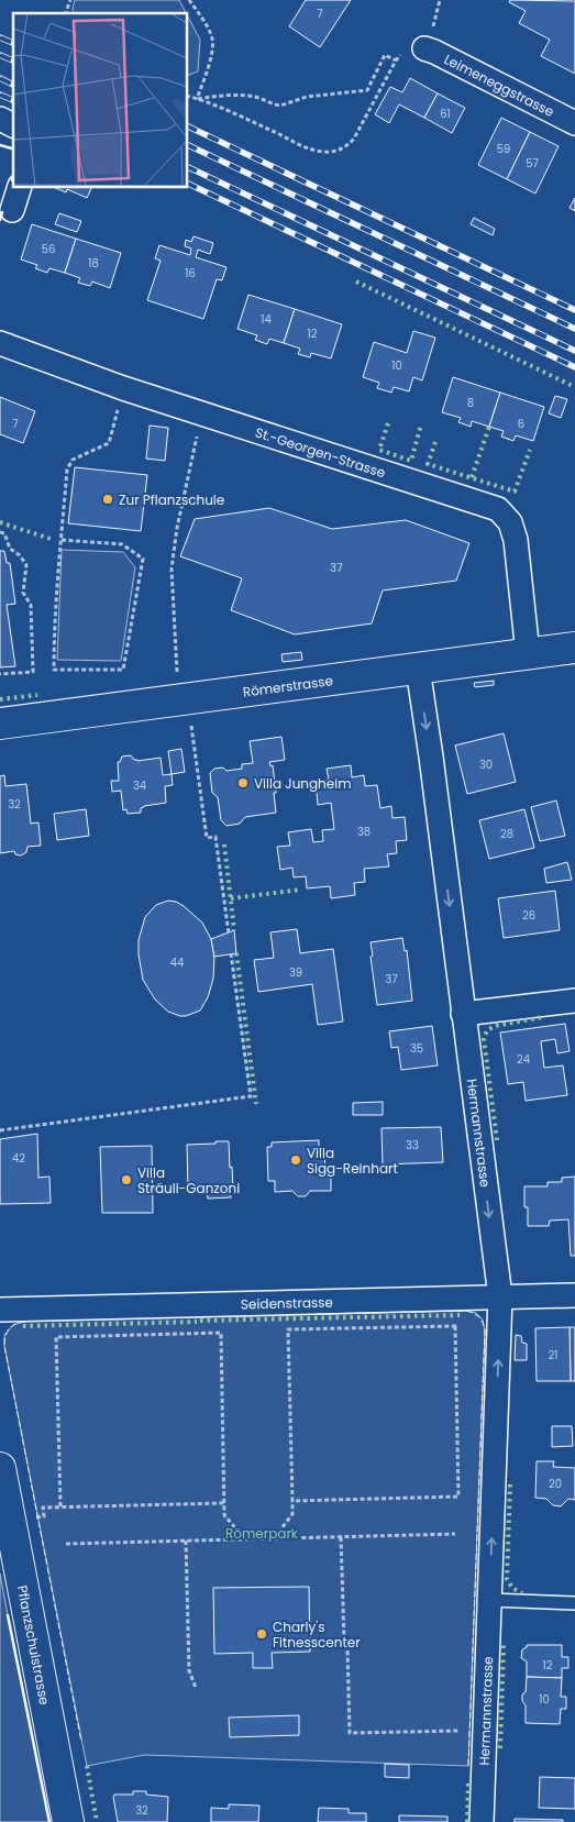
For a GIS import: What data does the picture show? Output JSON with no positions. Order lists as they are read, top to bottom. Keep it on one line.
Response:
{"streets":{"main road":["Römerstrasse","Pflanzschulstrasse"],"street":["Leimeneggstrasse","St.-Georgen-Strasse","Hermannstrasse","Seidenstrasse"]},"crossings":[["St.-Georgen-Strasse","Römerstrasse"],["Römerstrasse","Hermannstrasse"],["Hermannstrasse","Seidenstrasse"]],"parks":["Römerpark"],"places":["Zur Pflanzschule","Villa Jungheim","Villa Sigg-Reinhart","Villa Sträuli-Ganzoni","Charly's Fitnesscenter"],"house_numbers":["7","61","59","57","56","18","16","14","12","10","8","7","6","37","30","34","32","38","28","26","44","39","37","35","24","33","42","21","20","12","10","32"]}
